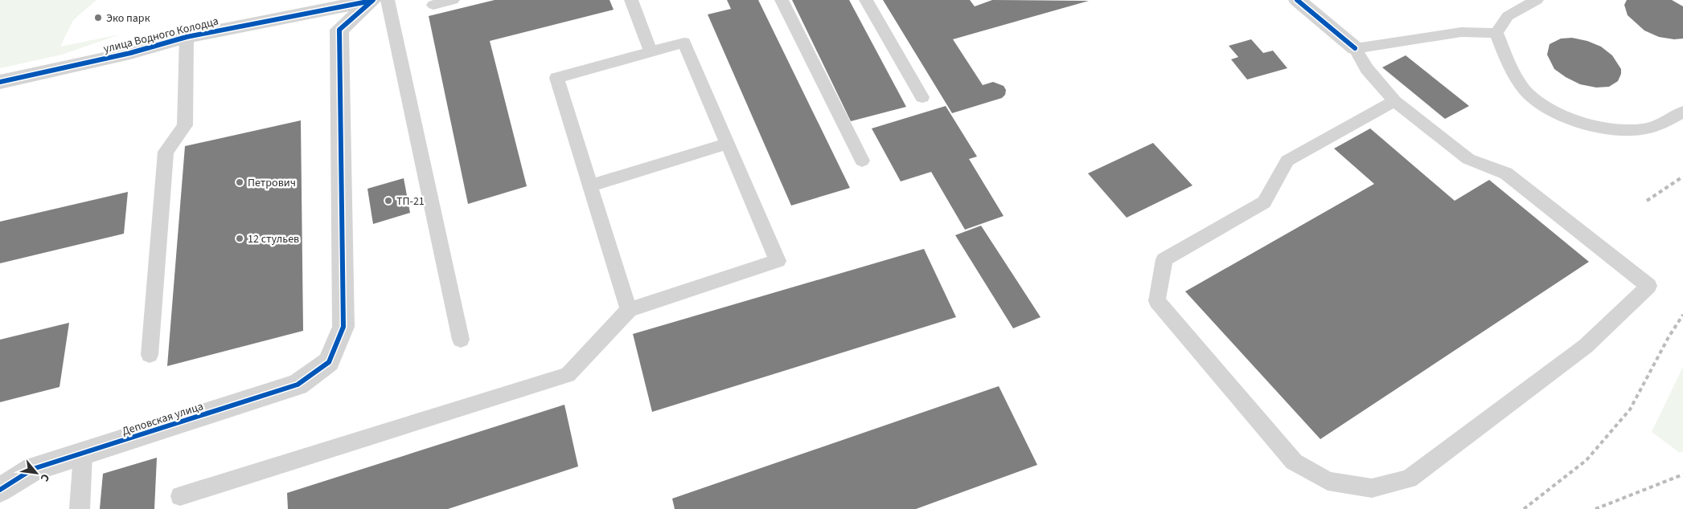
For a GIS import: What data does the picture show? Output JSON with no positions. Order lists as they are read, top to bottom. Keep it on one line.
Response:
{"streets":{"street":["улица Водного Колодца","Деповская улица"]},"crossings":[["улица Водного Колодца","Деповская улица"]],"places":["Эко парк","Петрович","ТП-21","12 стульев"],"north":"bottom right"}
